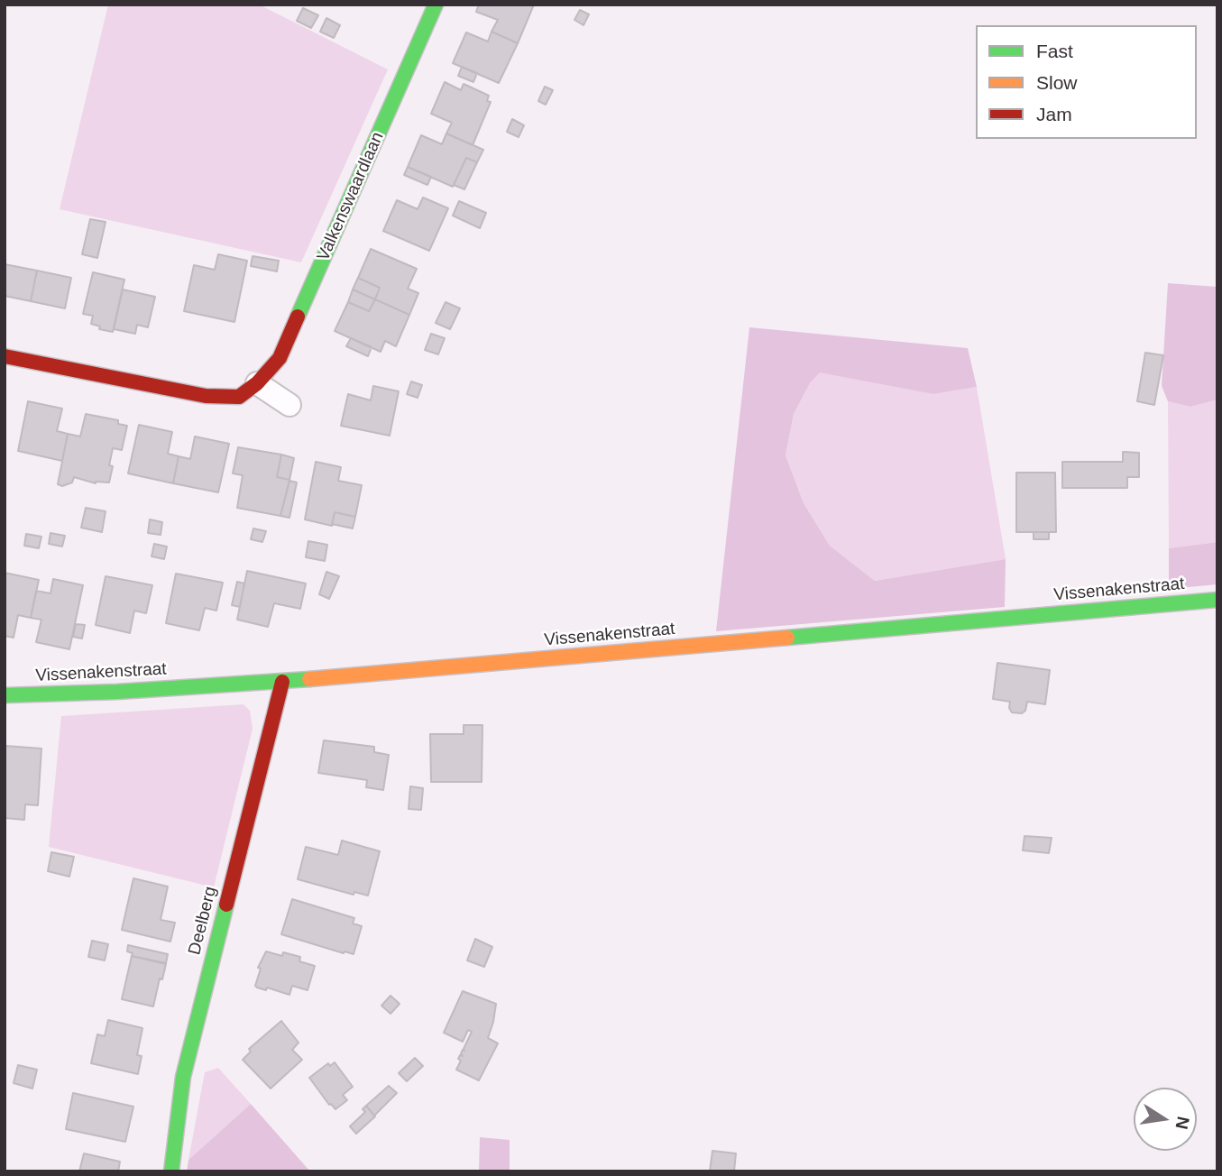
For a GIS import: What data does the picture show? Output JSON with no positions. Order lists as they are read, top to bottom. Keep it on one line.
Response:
{"streets":{"street":["Valkenswaardlaan","Vissenakenstraat","Deelberg"]},"crossings":[["Vissenakenstraat","Deelberg"]],"legend":["Fast","Slow","Jam"],"north":"right"}
